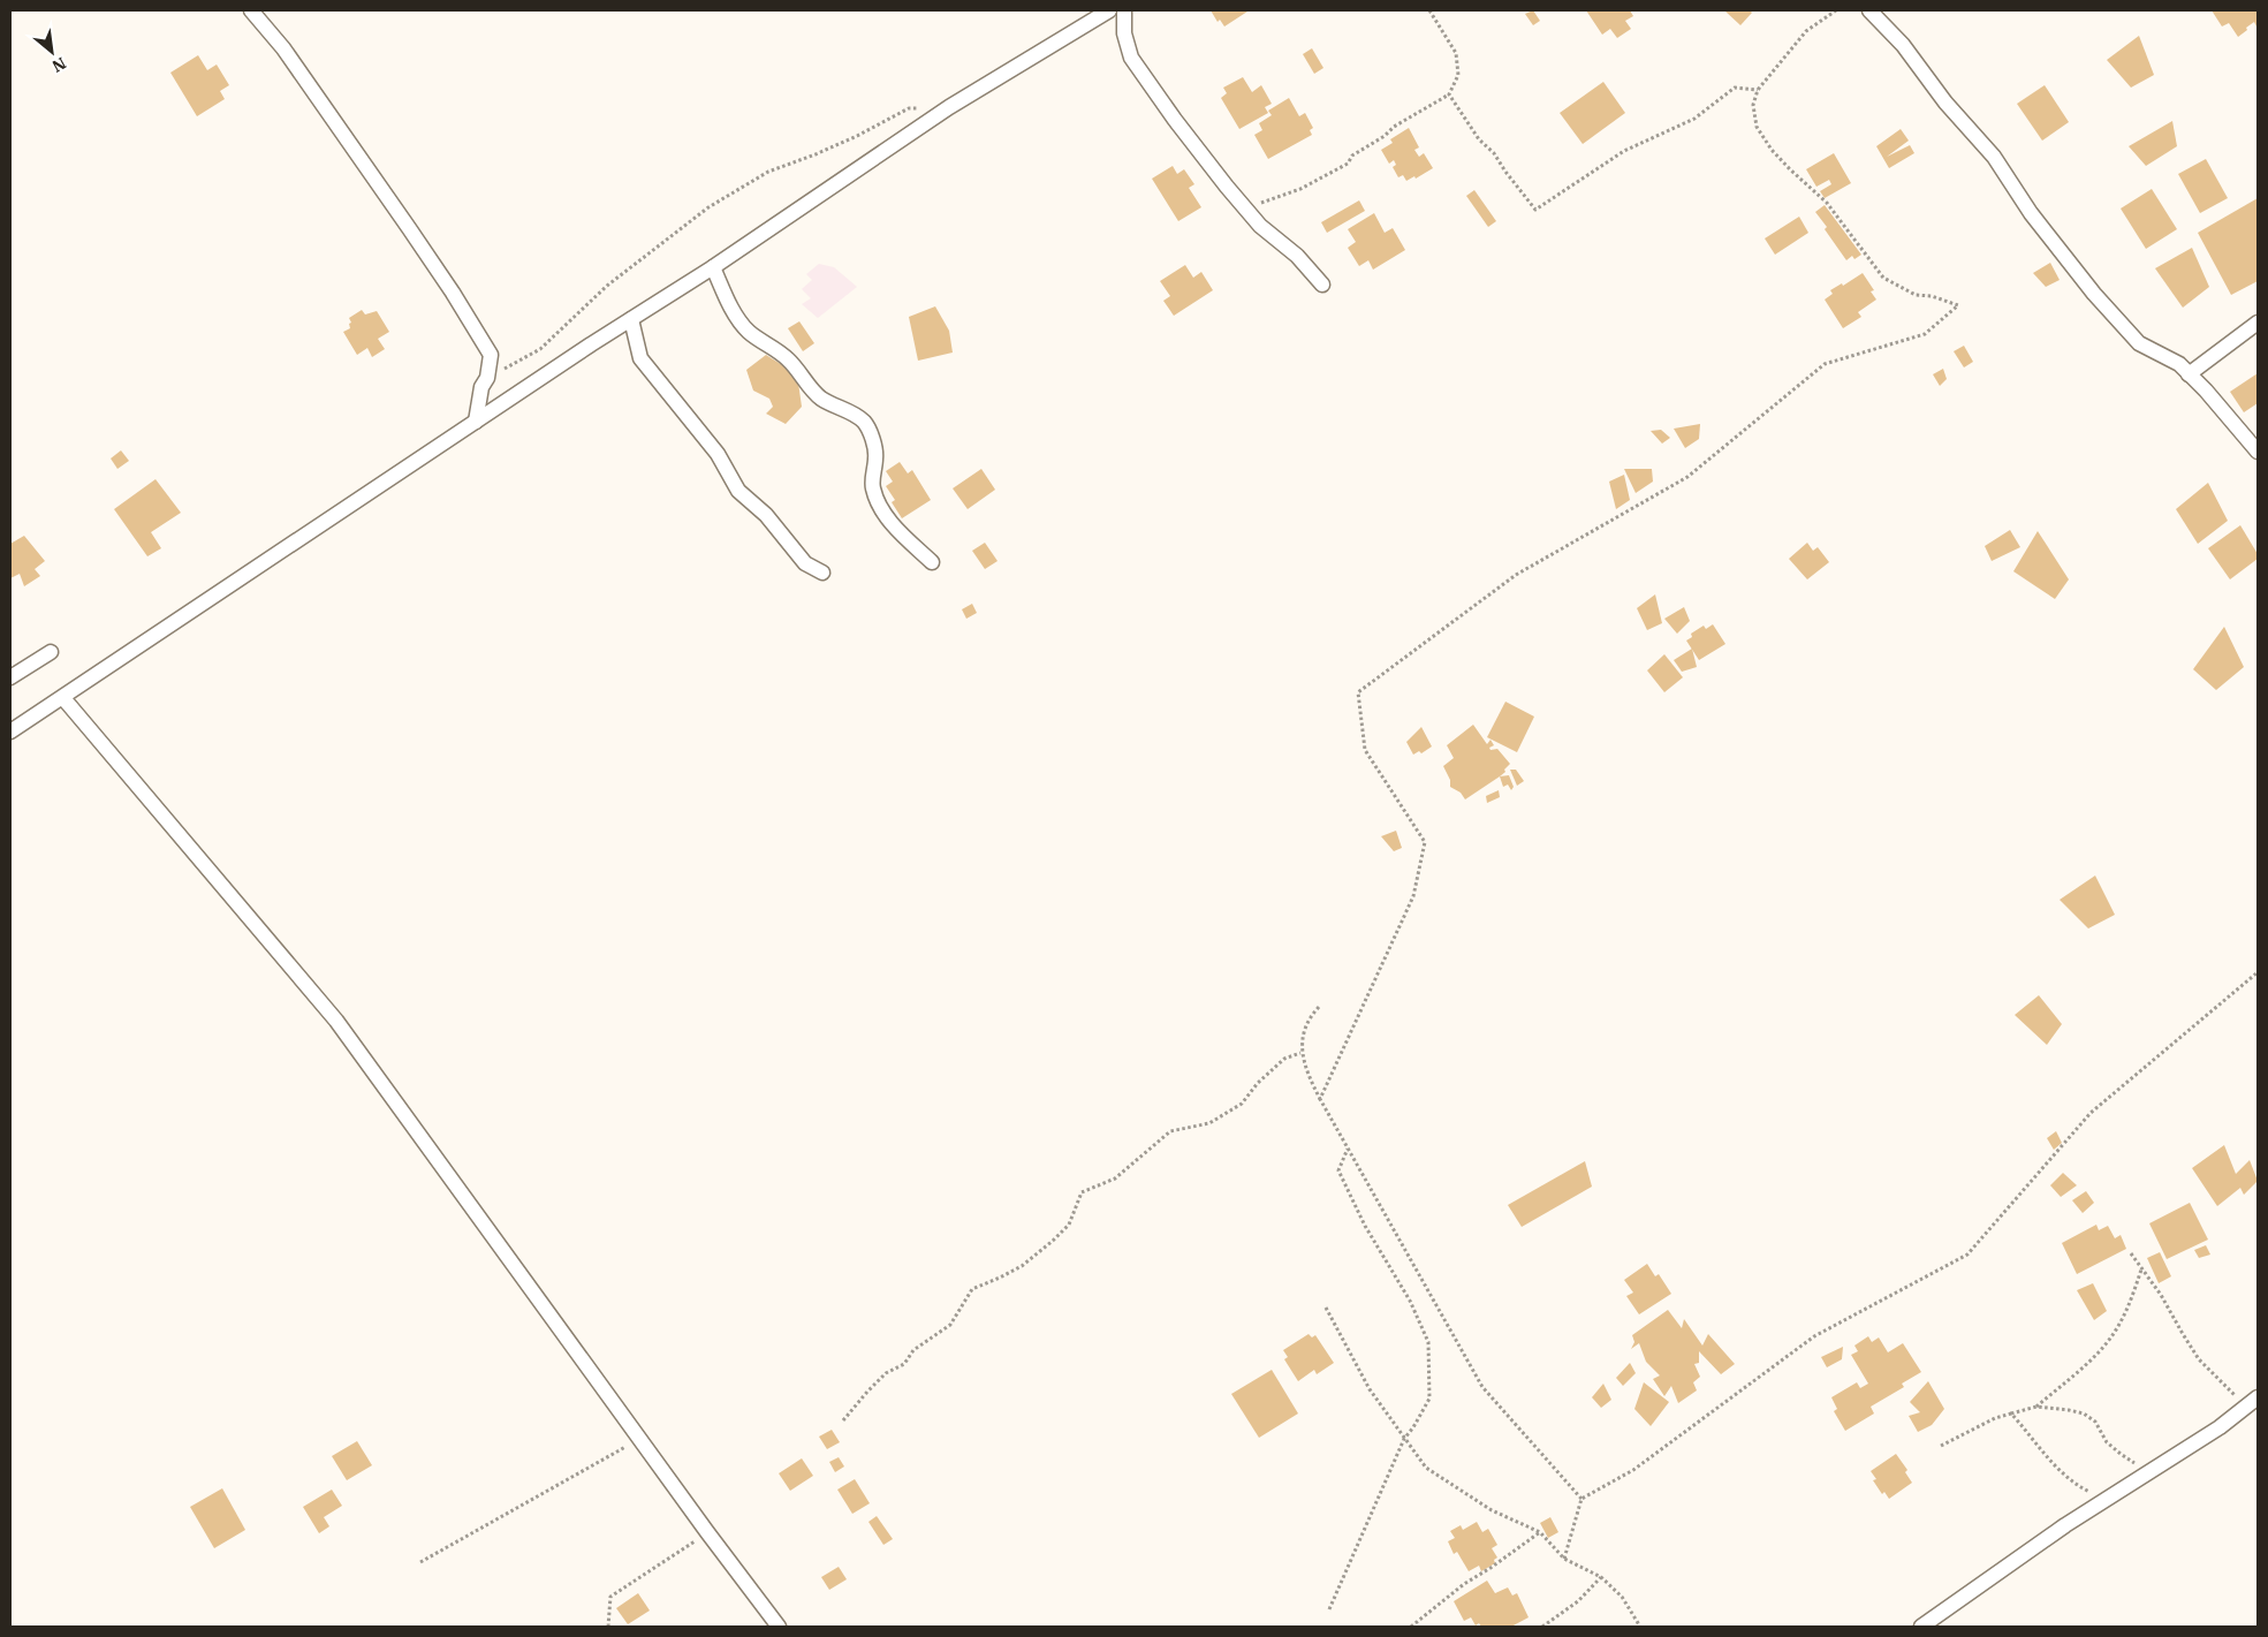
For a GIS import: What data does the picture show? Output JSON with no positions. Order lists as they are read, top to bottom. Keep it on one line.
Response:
{"north":"bottom right"}
